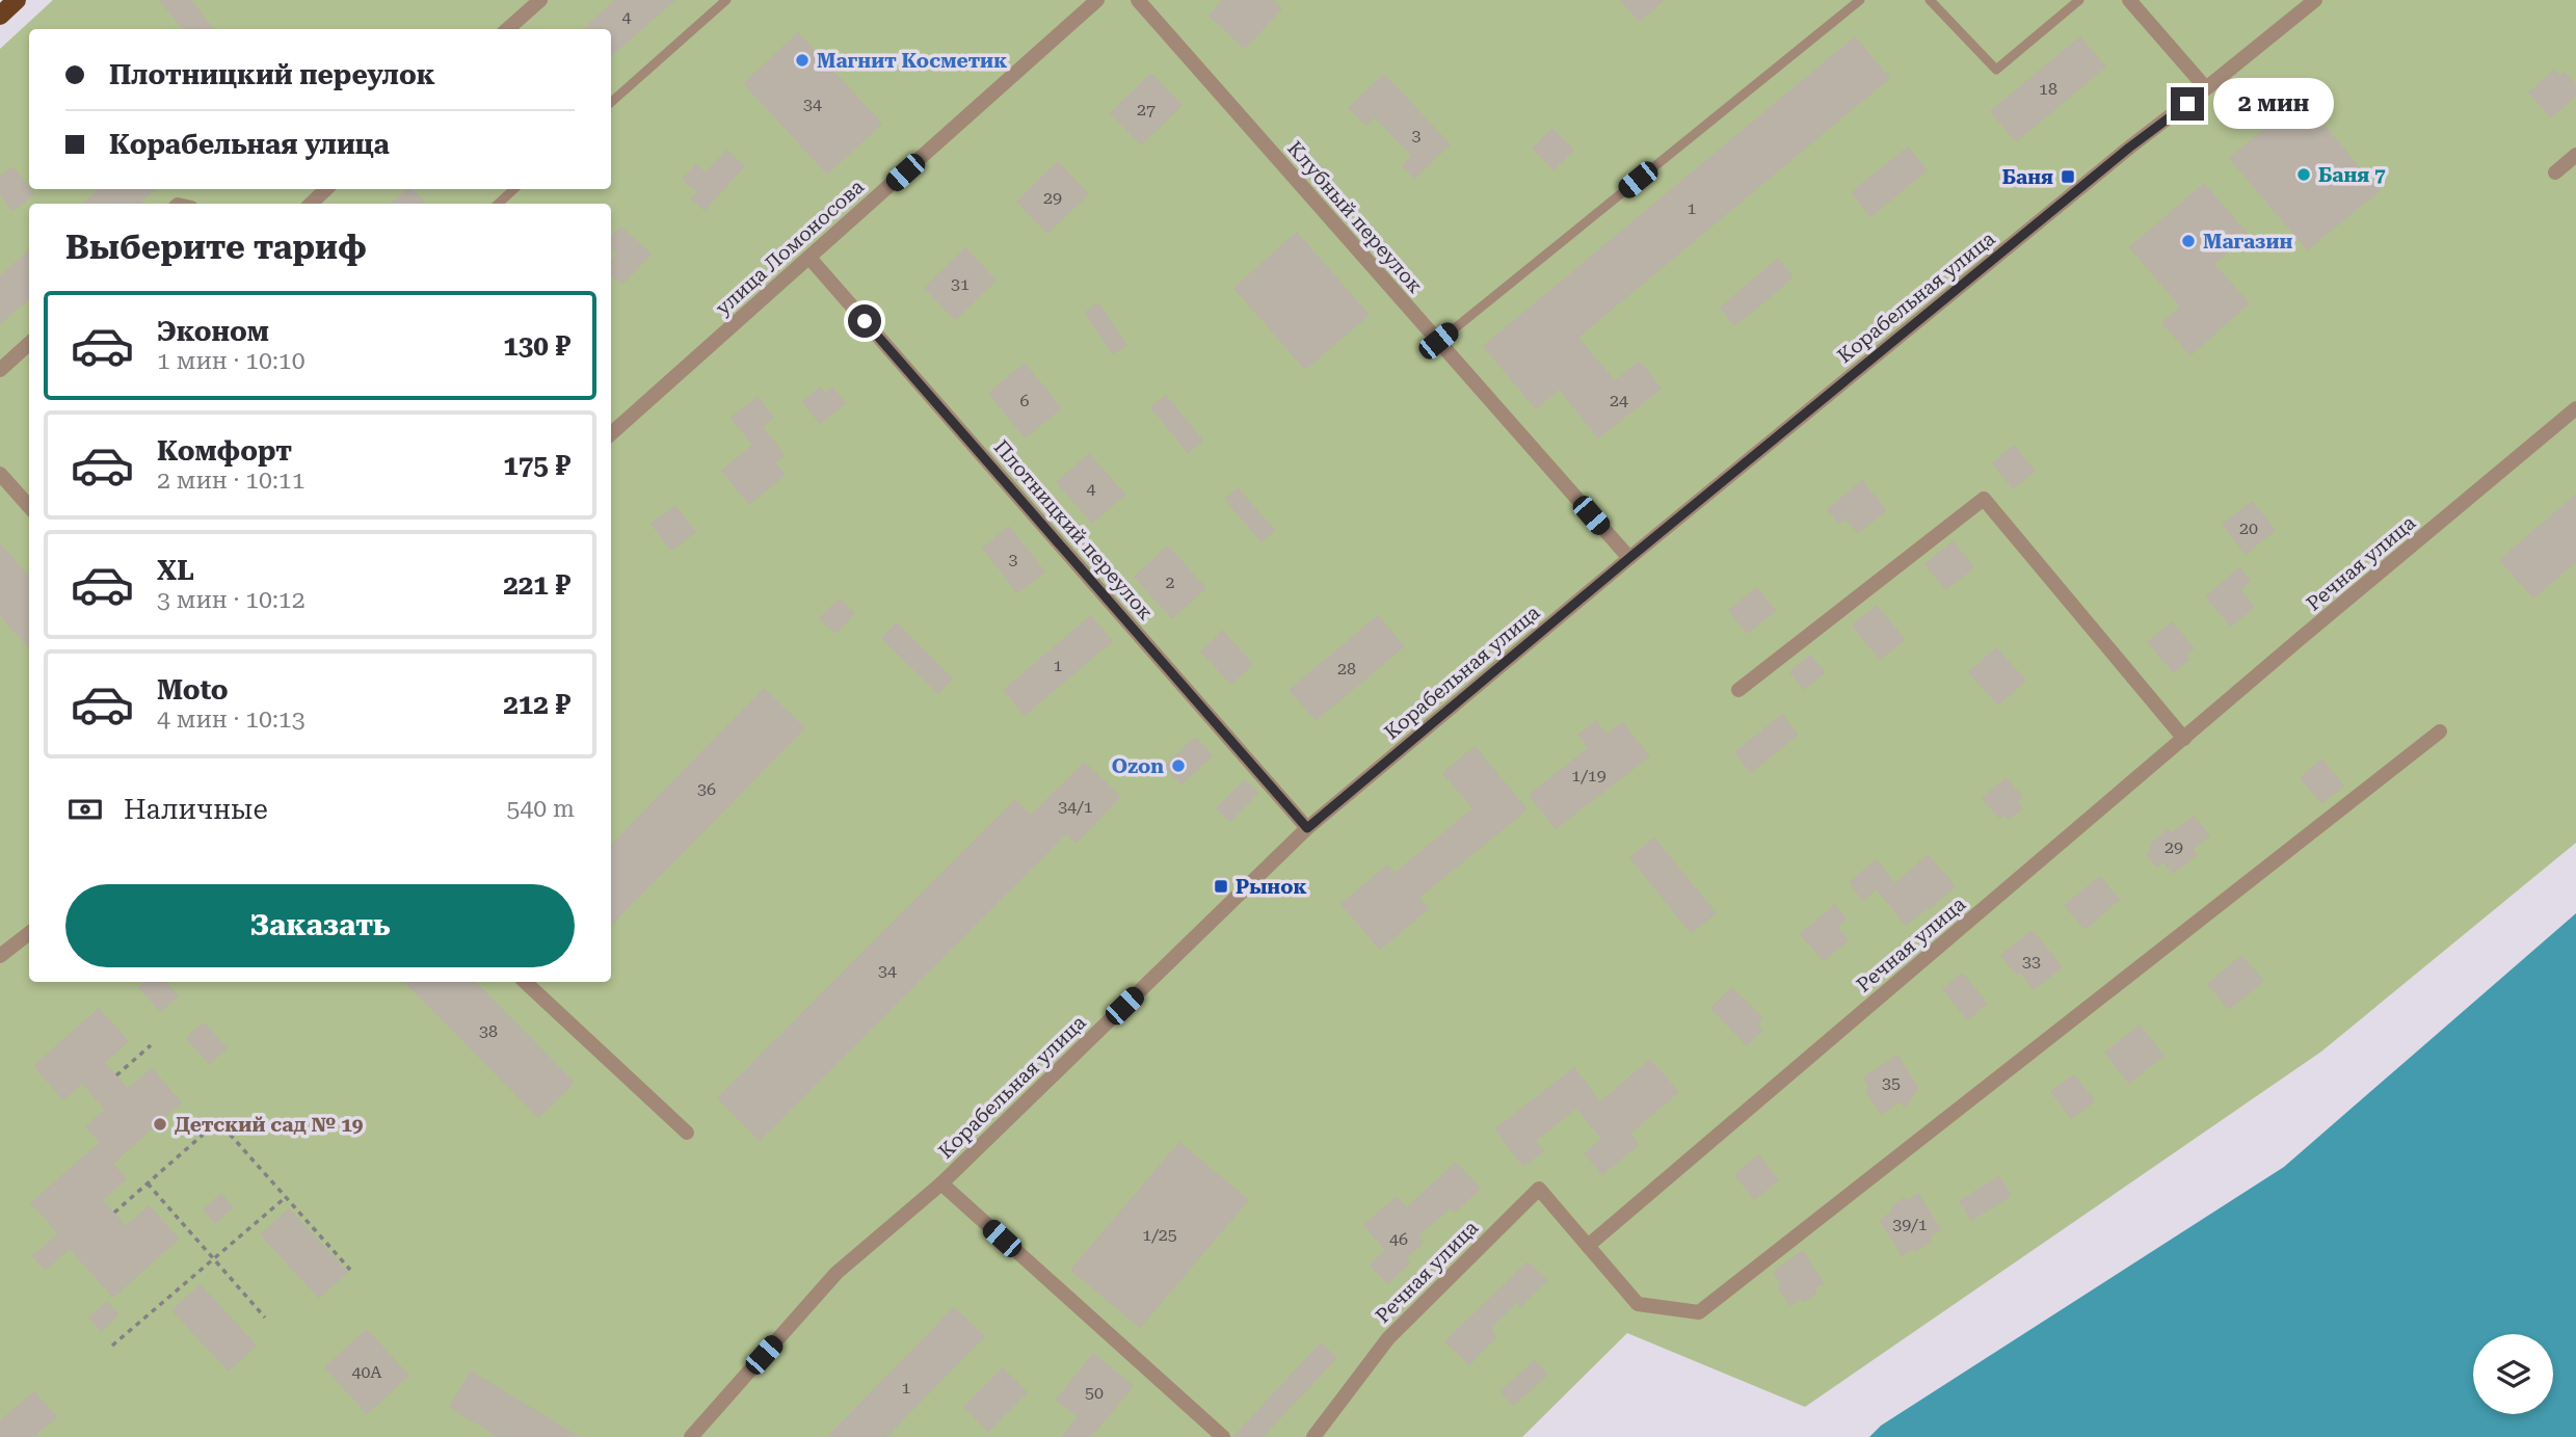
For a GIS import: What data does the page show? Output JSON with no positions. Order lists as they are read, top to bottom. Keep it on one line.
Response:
{"streets":{"street":["Клубный переулок","улица Ломоносова","Корабельная улица","Плотницкий переулок","Речная улица"]},"crossings":[["Клубный переулок","Корабельная улица"],["улица Ломоносова","Плотницкий переулок"],["Корабельная улица","Плотницкий переулок"]],"places":{"other":["Магнит Косметик","Баня 7","Магазин","Ozon","Детский сад № 19"],"transit":["Баня","Рынок"]},"house_numbers":["4","18","34","27","3","29","1","31","6","24","4","20","3","2","1","28","1/19","36","34/1","29","33","34","38","35","39/1","1/25","46","40А","1","50"],"page":{"banner":["Плотницкий переулок","Корабельная улица"],"bubble":"2 мин","heading":"Выберите тариф","list":[{"name":"Эконом","note":"1 мин · 10:10","value":"130 ₽"},{"name":"Комфорт","note":"2 мин · 10:11","value":"175 ₽"},{"name":"XL","note":"3 мин · 10:12","value":"221 ₽"},{"name":"Moto","note":"4 мин · 10:13","value":"212 ₽"}],"pay":["Наличные","540 m"],"buttons":"Заказать"}}
